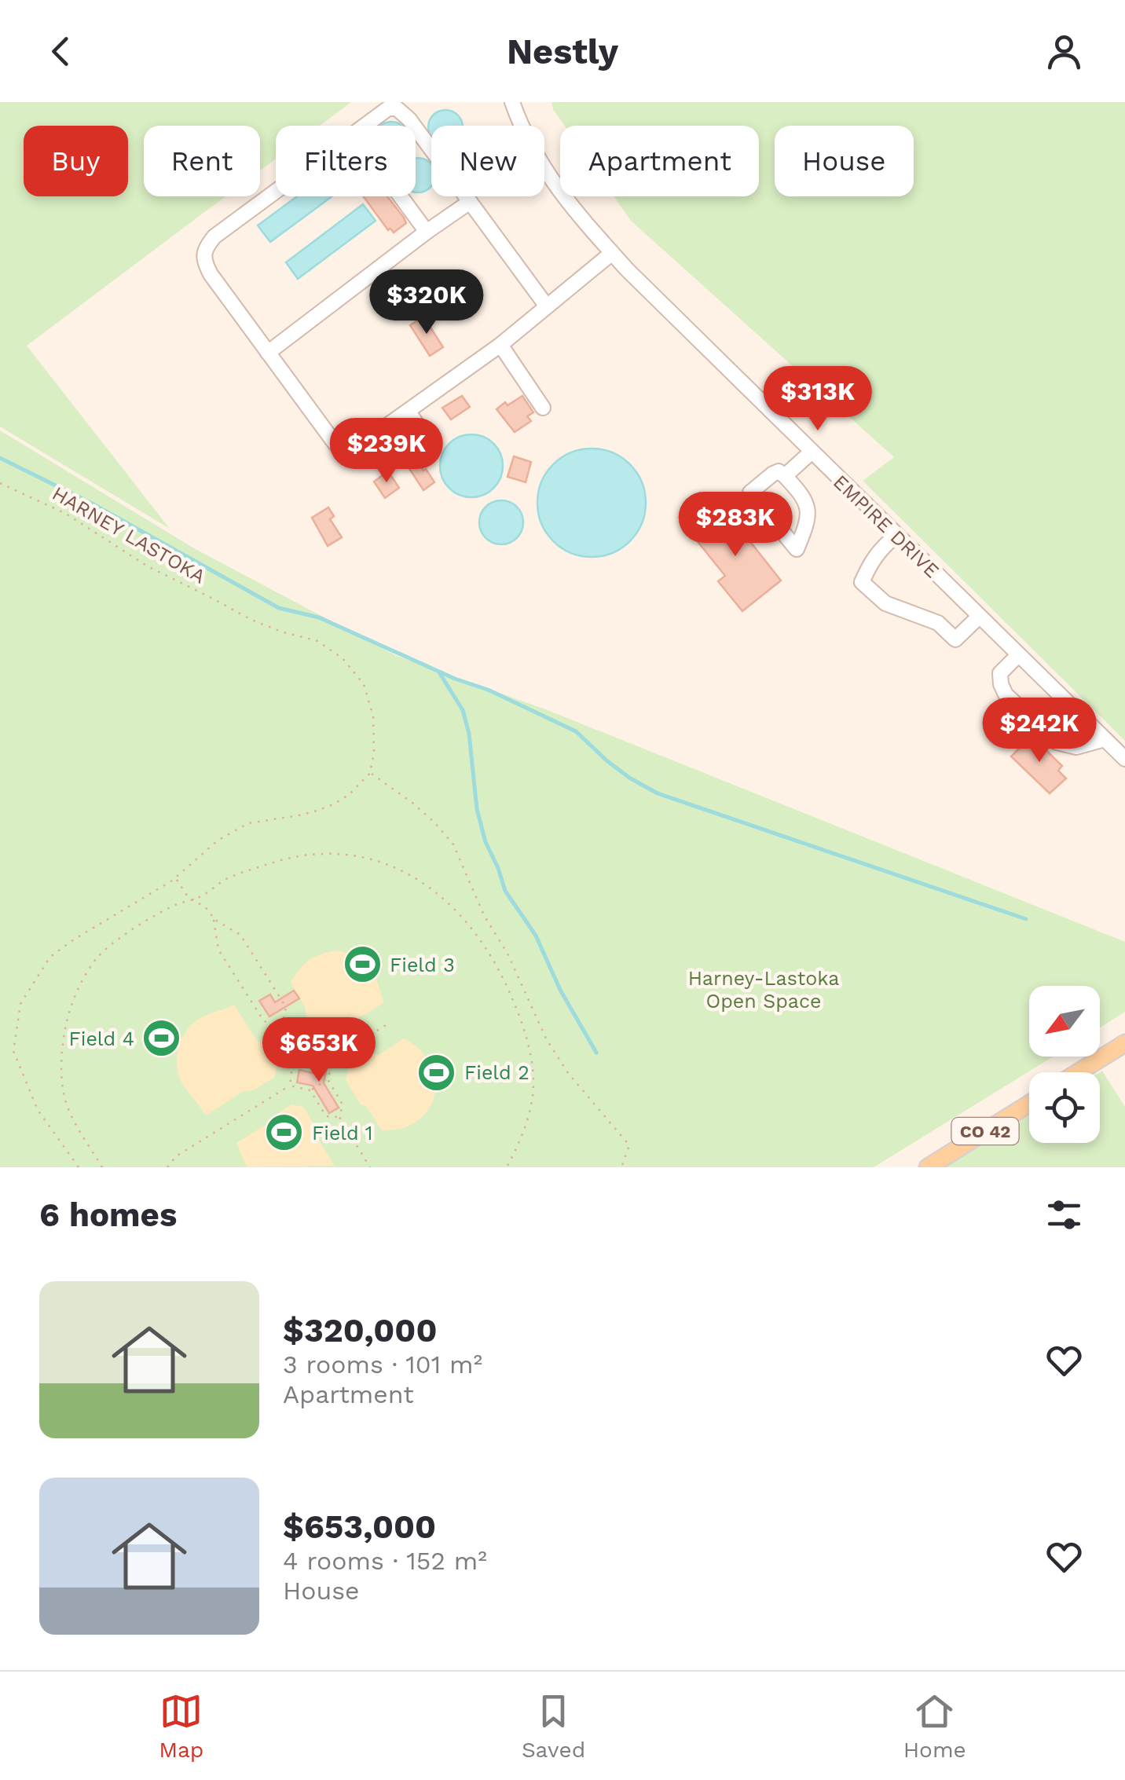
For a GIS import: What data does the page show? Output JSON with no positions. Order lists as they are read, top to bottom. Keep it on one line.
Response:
{"streets":{"main road":["CO 42"],"street":["EMPIRE DRIVE"],"path":["HARNEY LASTOKA"]},"parks":["Harney-Lastoka Open Space"],"places":{"sports":["Field 3","Field 4","Field 2","Field 1"]},"north":"bottom left","page":{"header":"Nestly","chip":["Buy","Rent","Filters","New","Apartment","House"],"price":["$320K","$313K","$239K","$283K","$242K","$653K"],"heading":"6 homes","list":[{"name":"$320,000","note":"3 rooms · 101 m² · Apartment"},{"name":"$653,000","note":"4 rooms · 152 m² · House"}],"tabs":["Map","Saved","Home"]}}
